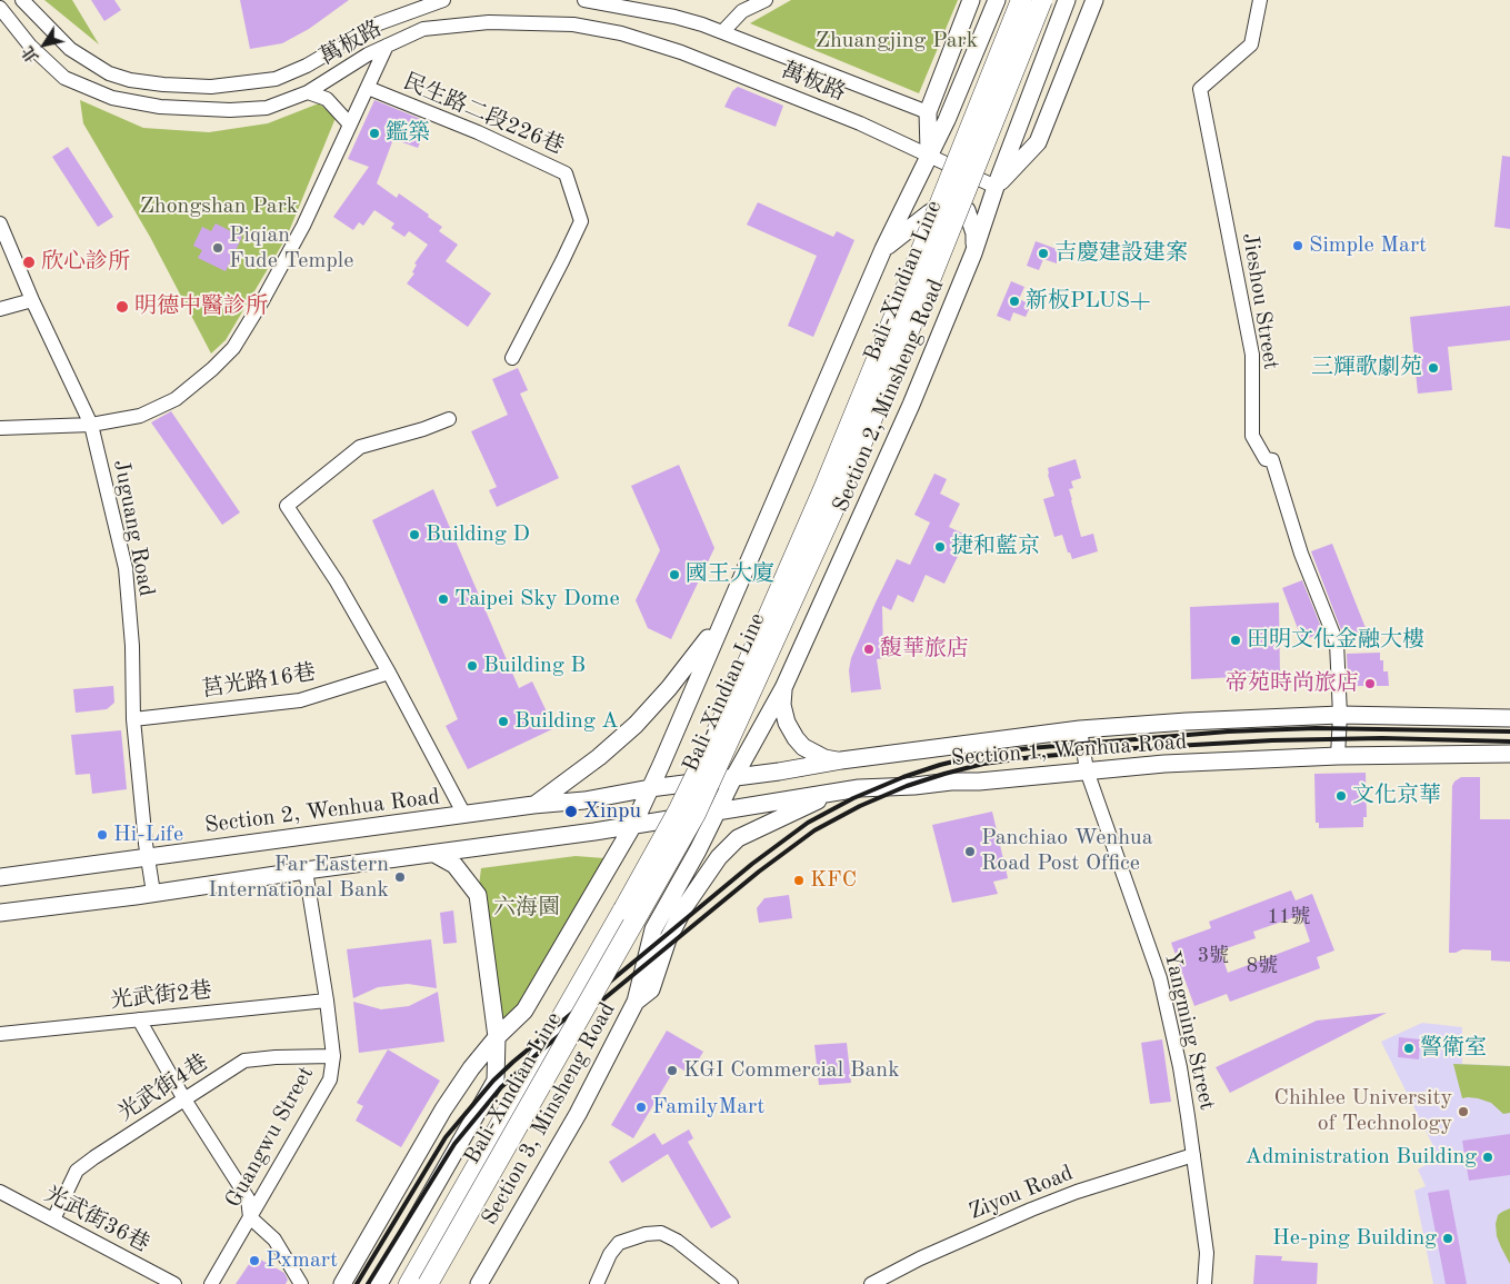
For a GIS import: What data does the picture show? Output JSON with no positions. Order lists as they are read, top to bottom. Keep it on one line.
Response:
{"streets":{"highway":["Bali-Xindian Line"],"main road":["Section 2, Minsheng Road","Section 1, Wenhua Road","Section 2, Wenhua Road","Section 3, Minsheng Road"],"street":["萬板路","民生路二段226巷","Jieshou Street","Juguang Road","莒光路16巷","光武街2巷","Yangming Street","光武街4巷","Guangwu Street","Ziyou Road","光武街36巷"]},"crossings":[["萬板路","Section 2, Minsheng Road"],["Jieshou Street","Section 1, Wenhua Road"],["Section 2, Minsheng Road","Section 1, Wenhua Road"],["Section 2, Minsheng Road","Section 3, Minsheng Road"],["Juguang Road","莒光路16巷"],["Juguang Road","Section 2, Wenhua Road"],["Section 1, Wenhua Road","Section 2, Wenhua Road"],["Section 1, Wenhua Road","Yangming Street"],["Section 1, Wenhua Road","Section 3, Minsheng Road"],["光武街2巷","Guangwu Street"],["Yangming Street","Ziyou Road"],["光武街4巷","Guangwu Street"],["光武街4巷","光武街36巷"]],"parks":["Zhuangjing Park","Zhongshan Park","六海園"],"places":["鑑築","Simple Mart","Piqian Fude Temple","吉慶建設建案","欣心診所","新板PLUS+","明德中醫診所","三輝歌劇苑","Building D","捷和藍京","國王大廈","Taipei Sky Dome","田明文化金融大樓","馥華旅店","Building B","帝苑時尚旅店","Building A","文化京華","Xinpu","Hi-Life","Panchiao Wenhua Road Post Office","Far Eastern International Bank","KFC","警衛室","KGI Commercial Bank","FamilyMart","Chihlee University of Technology","Administration Building","He-ping Building","Pxmart"],"house_numbers":["11號","3號","8號"],"north":"bottom left"}
